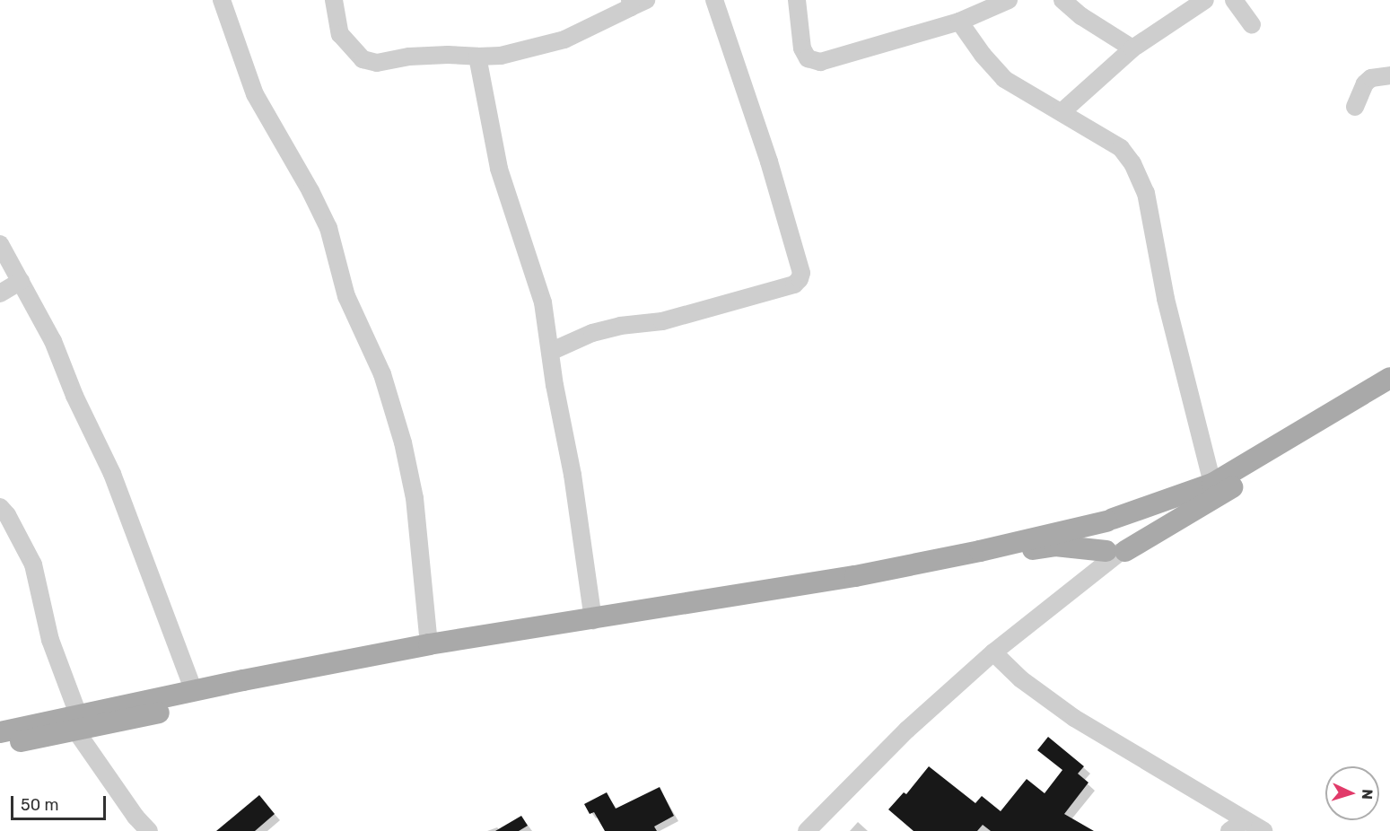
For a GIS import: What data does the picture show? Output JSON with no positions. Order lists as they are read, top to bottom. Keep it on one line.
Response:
{"scale_bar":"50 m","north":"right"}
